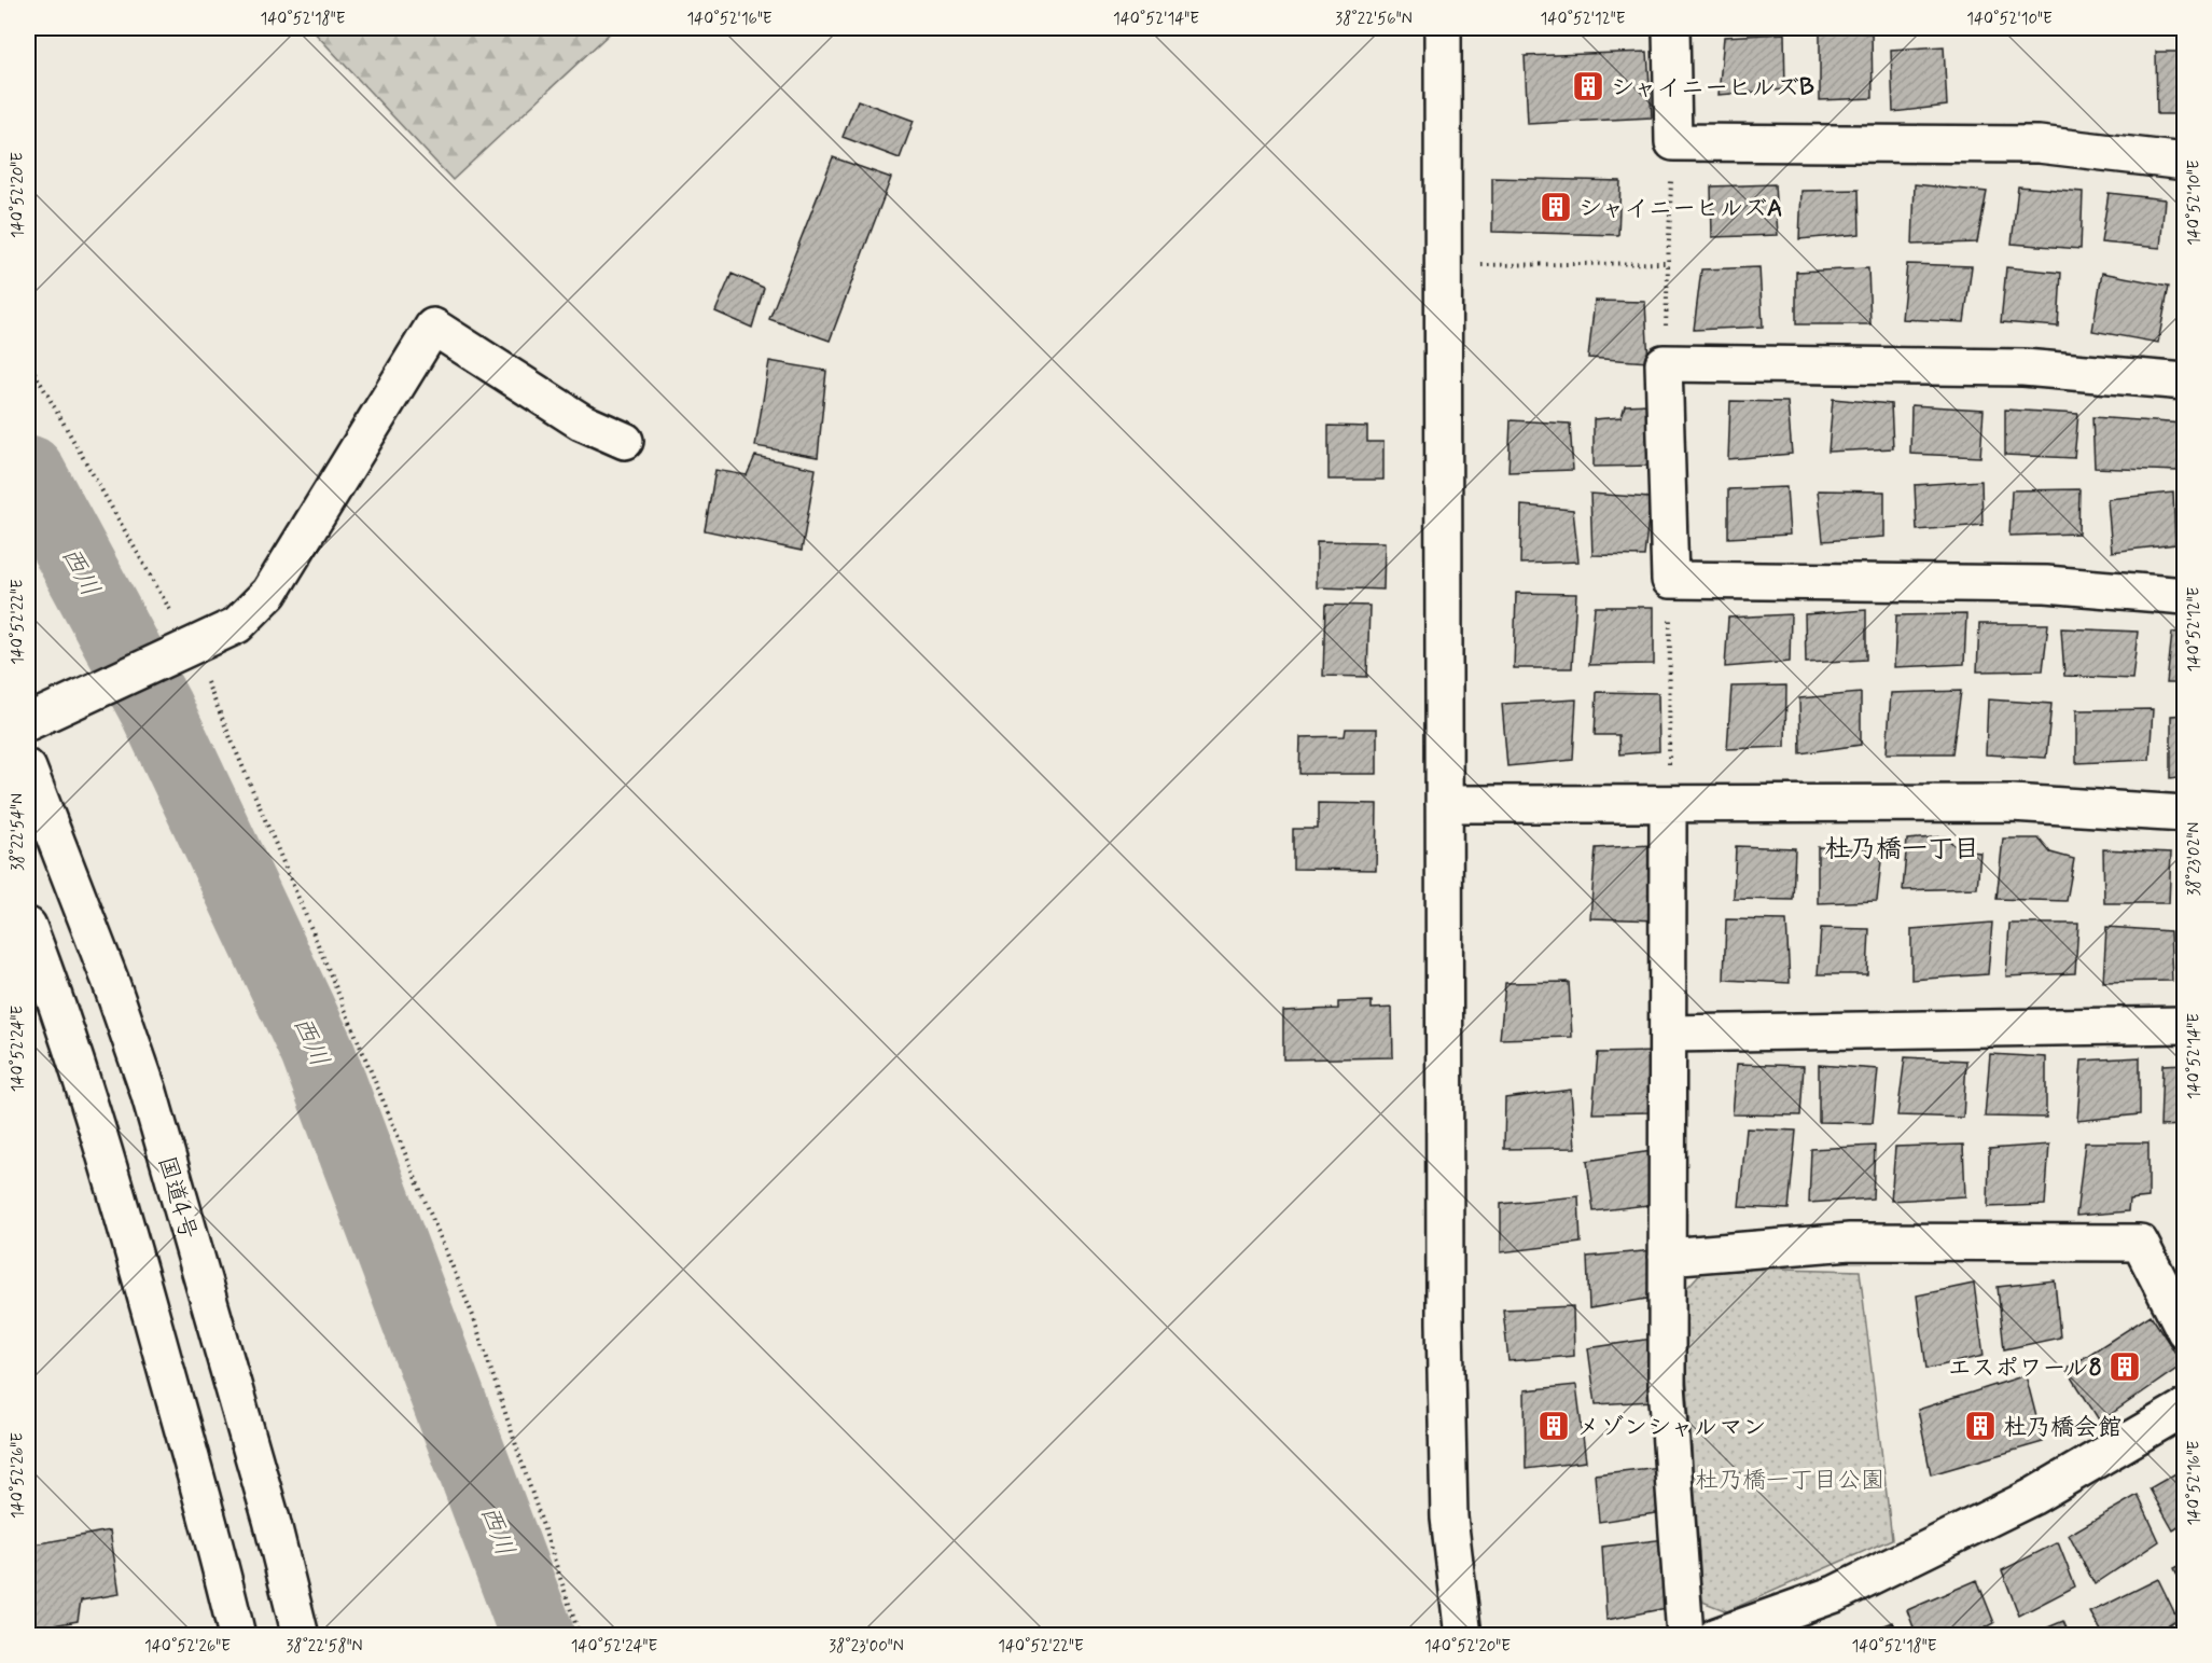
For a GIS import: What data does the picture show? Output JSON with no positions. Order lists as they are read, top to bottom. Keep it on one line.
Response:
{"streets":{"main road":["国道4号"]},"districts":["杜乃橋一丁目"],"water":["西川"],"parks":["杜乃橋一丁目公園"],"places":{"building":["シャイニーヒルズB","シャイニーヒルズA","エスポワール8","メゾンシャルマン","杜乃橋会館"]},"coordinates":["140°52'18\"E","140°52'16\"E","140°52'14\"E","38°22'56\"N","140°52'12\"E","140°52'10\"E","140°52'20\"E","140°52'22\"E","38°22'54\"N","38°23'02\"N","140°52'24\"E","140°52'26\"E","38°22'58\"N","38°23'00\"N"]}
